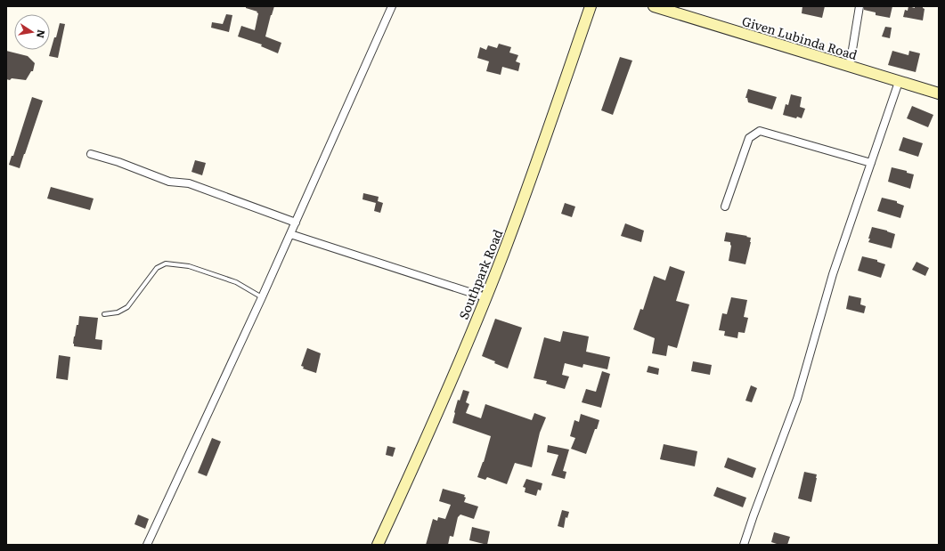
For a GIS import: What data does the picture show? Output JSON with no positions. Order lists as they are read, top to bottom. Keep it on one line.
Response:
{"streets":{"street":["Given Lubinda Road","Southpark Road"]},"north":"right"}
